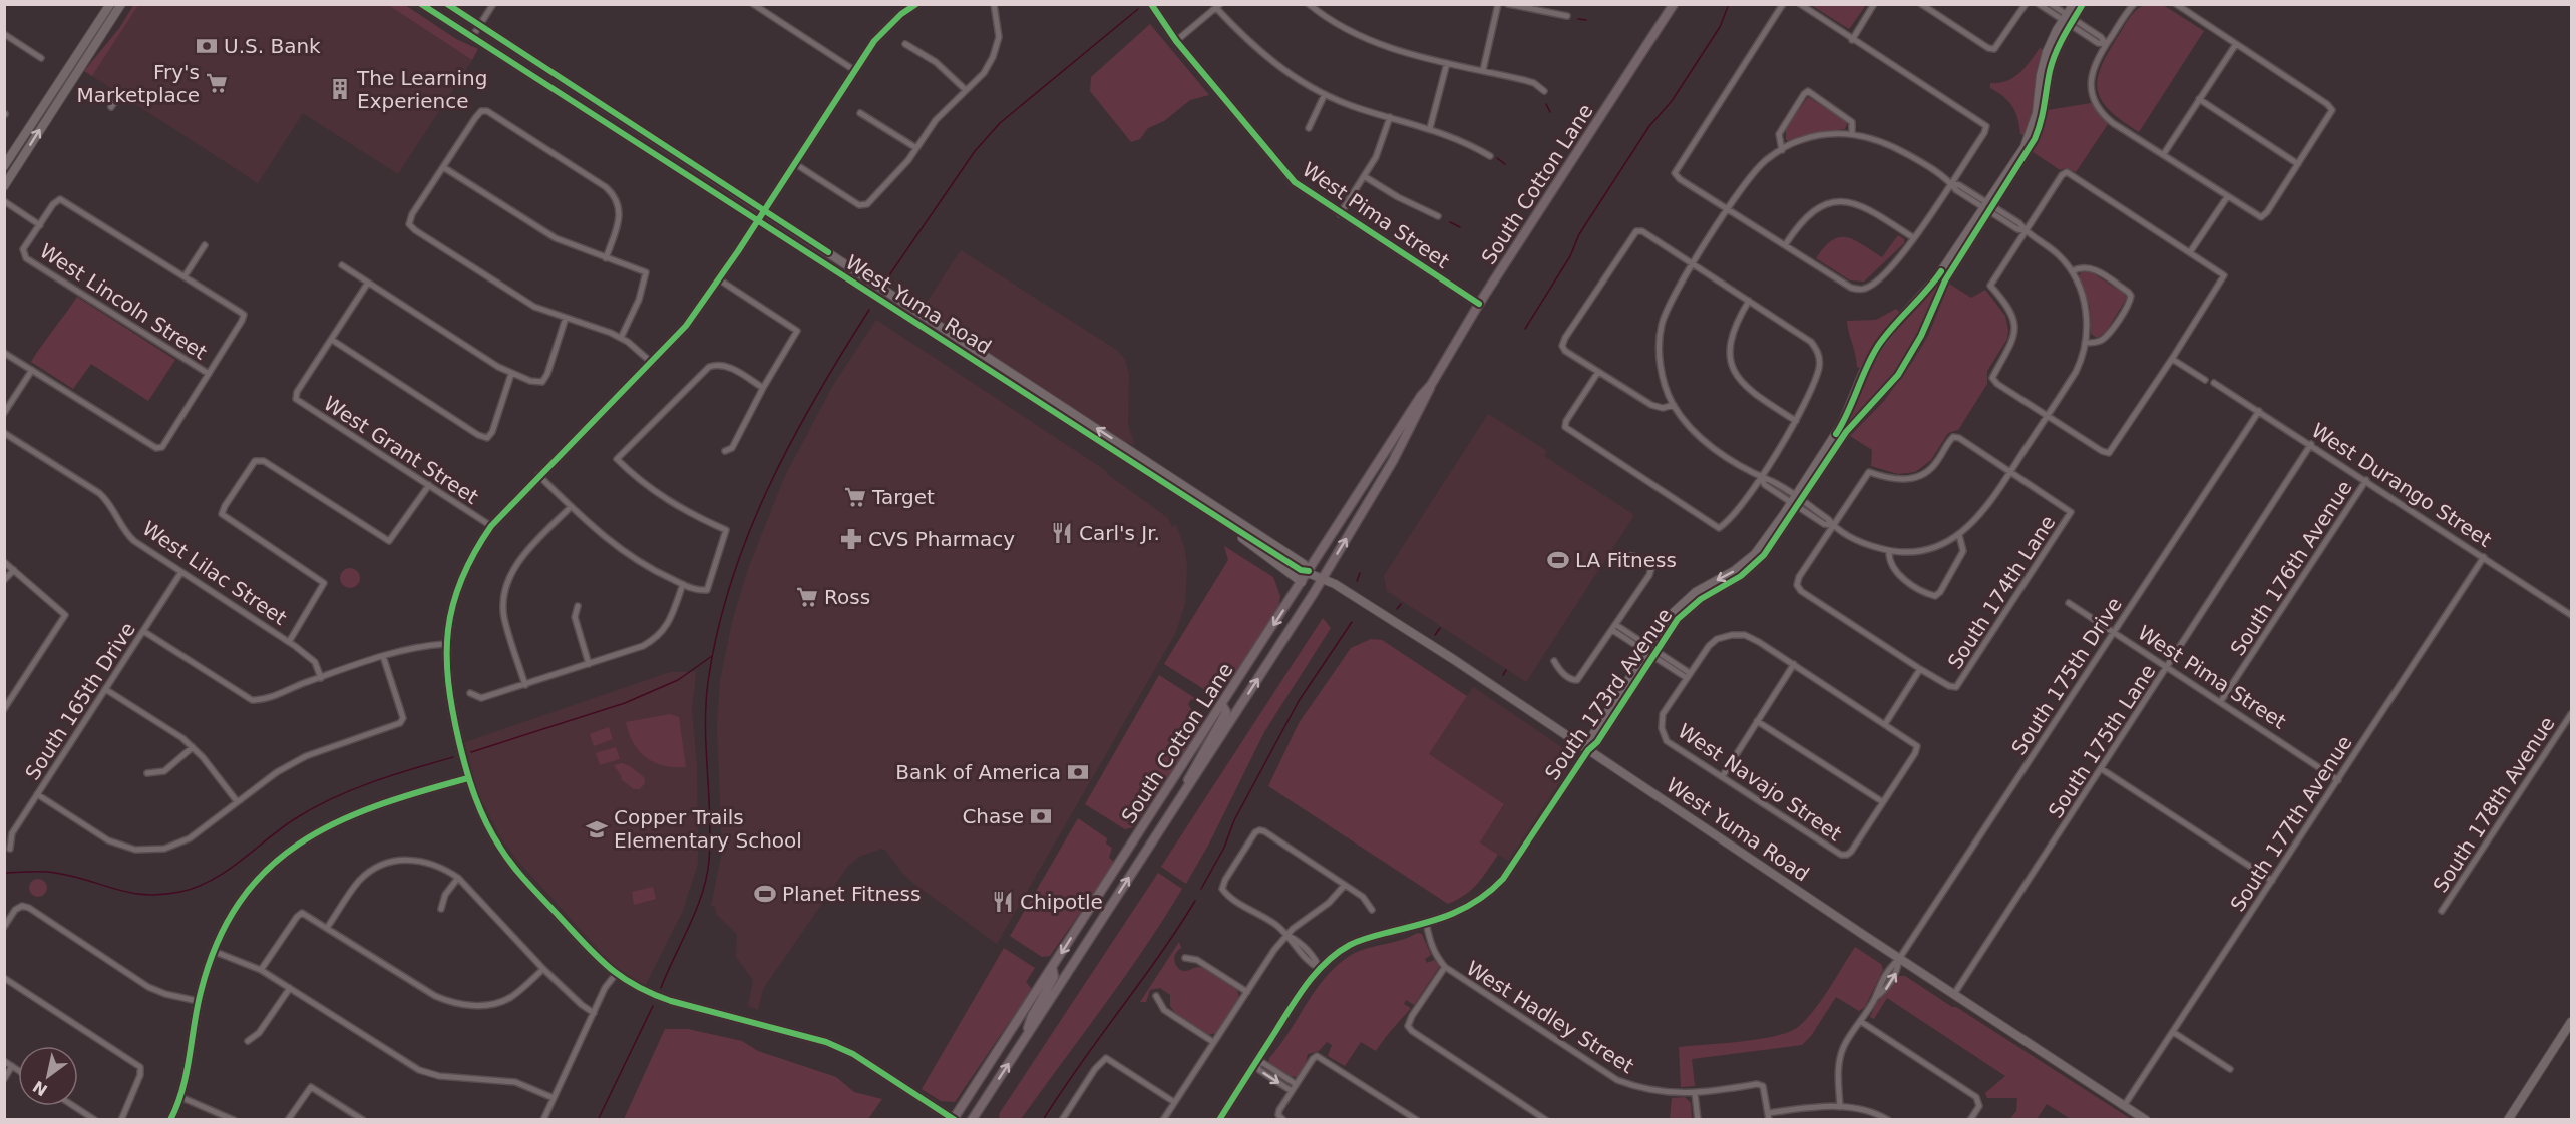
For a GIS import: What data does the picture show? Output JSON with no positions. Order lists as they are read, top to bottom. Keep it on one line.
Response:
{"streets":{"main road":["South Cotton Lane"],"street":["West Pima Street","West Lincoln Street","West Yuma Road","West Grant Street","West Durango Street","South 176th Avenue","West Lilac Street","South 174th Lane","South 175th Drive","South 173rd Avenue","South 165th Drive","South 175th Lane","West Navajo Street","South 178th Avenue","South 177th Avenue","West Hadley Street"]},"crossings":[["South Cotton Lane","West Pima Street"],["South Cotton Lane","West Yuma Road"],["West Pima Street","South 176th Avenue"],["West Pima Street","South 175th Drive"],["West Pima Street","South 175th Lane"],["West Pima Street","South 177th Avenue"],["West Yuma Road","South 175th Drive"],["West Yuma Road","South 173rd Avenue"],["West Yuma Road","South 175th Lane"],["West Yuma Road","South 177th Avenue"],["West Durango Street","South 176th Avenue"],["West Durango Street","South 175th Drive"],["West Durango Street","South 175th Lane"],["West Durango Street","South 177th Avenue"],["West Lilac Street","South 165th Drive"],["South 173rd Avenue","West Hadley Street"]],"places":{"bank":["U.S. Bank","Bank of America","Chase"],"supermarket":["Fry's Marketplace","Target","Ross"],"building":["The Learning Experience"],"restaurant":["Carl's Jr.","Chipotle"],"pharmacy":["CVS Pharmacy"],"sports":["LA Fitness","Planet Fitness"],"school or university":["Copper Trails Elementary School"]},"north":"bottom left"}
